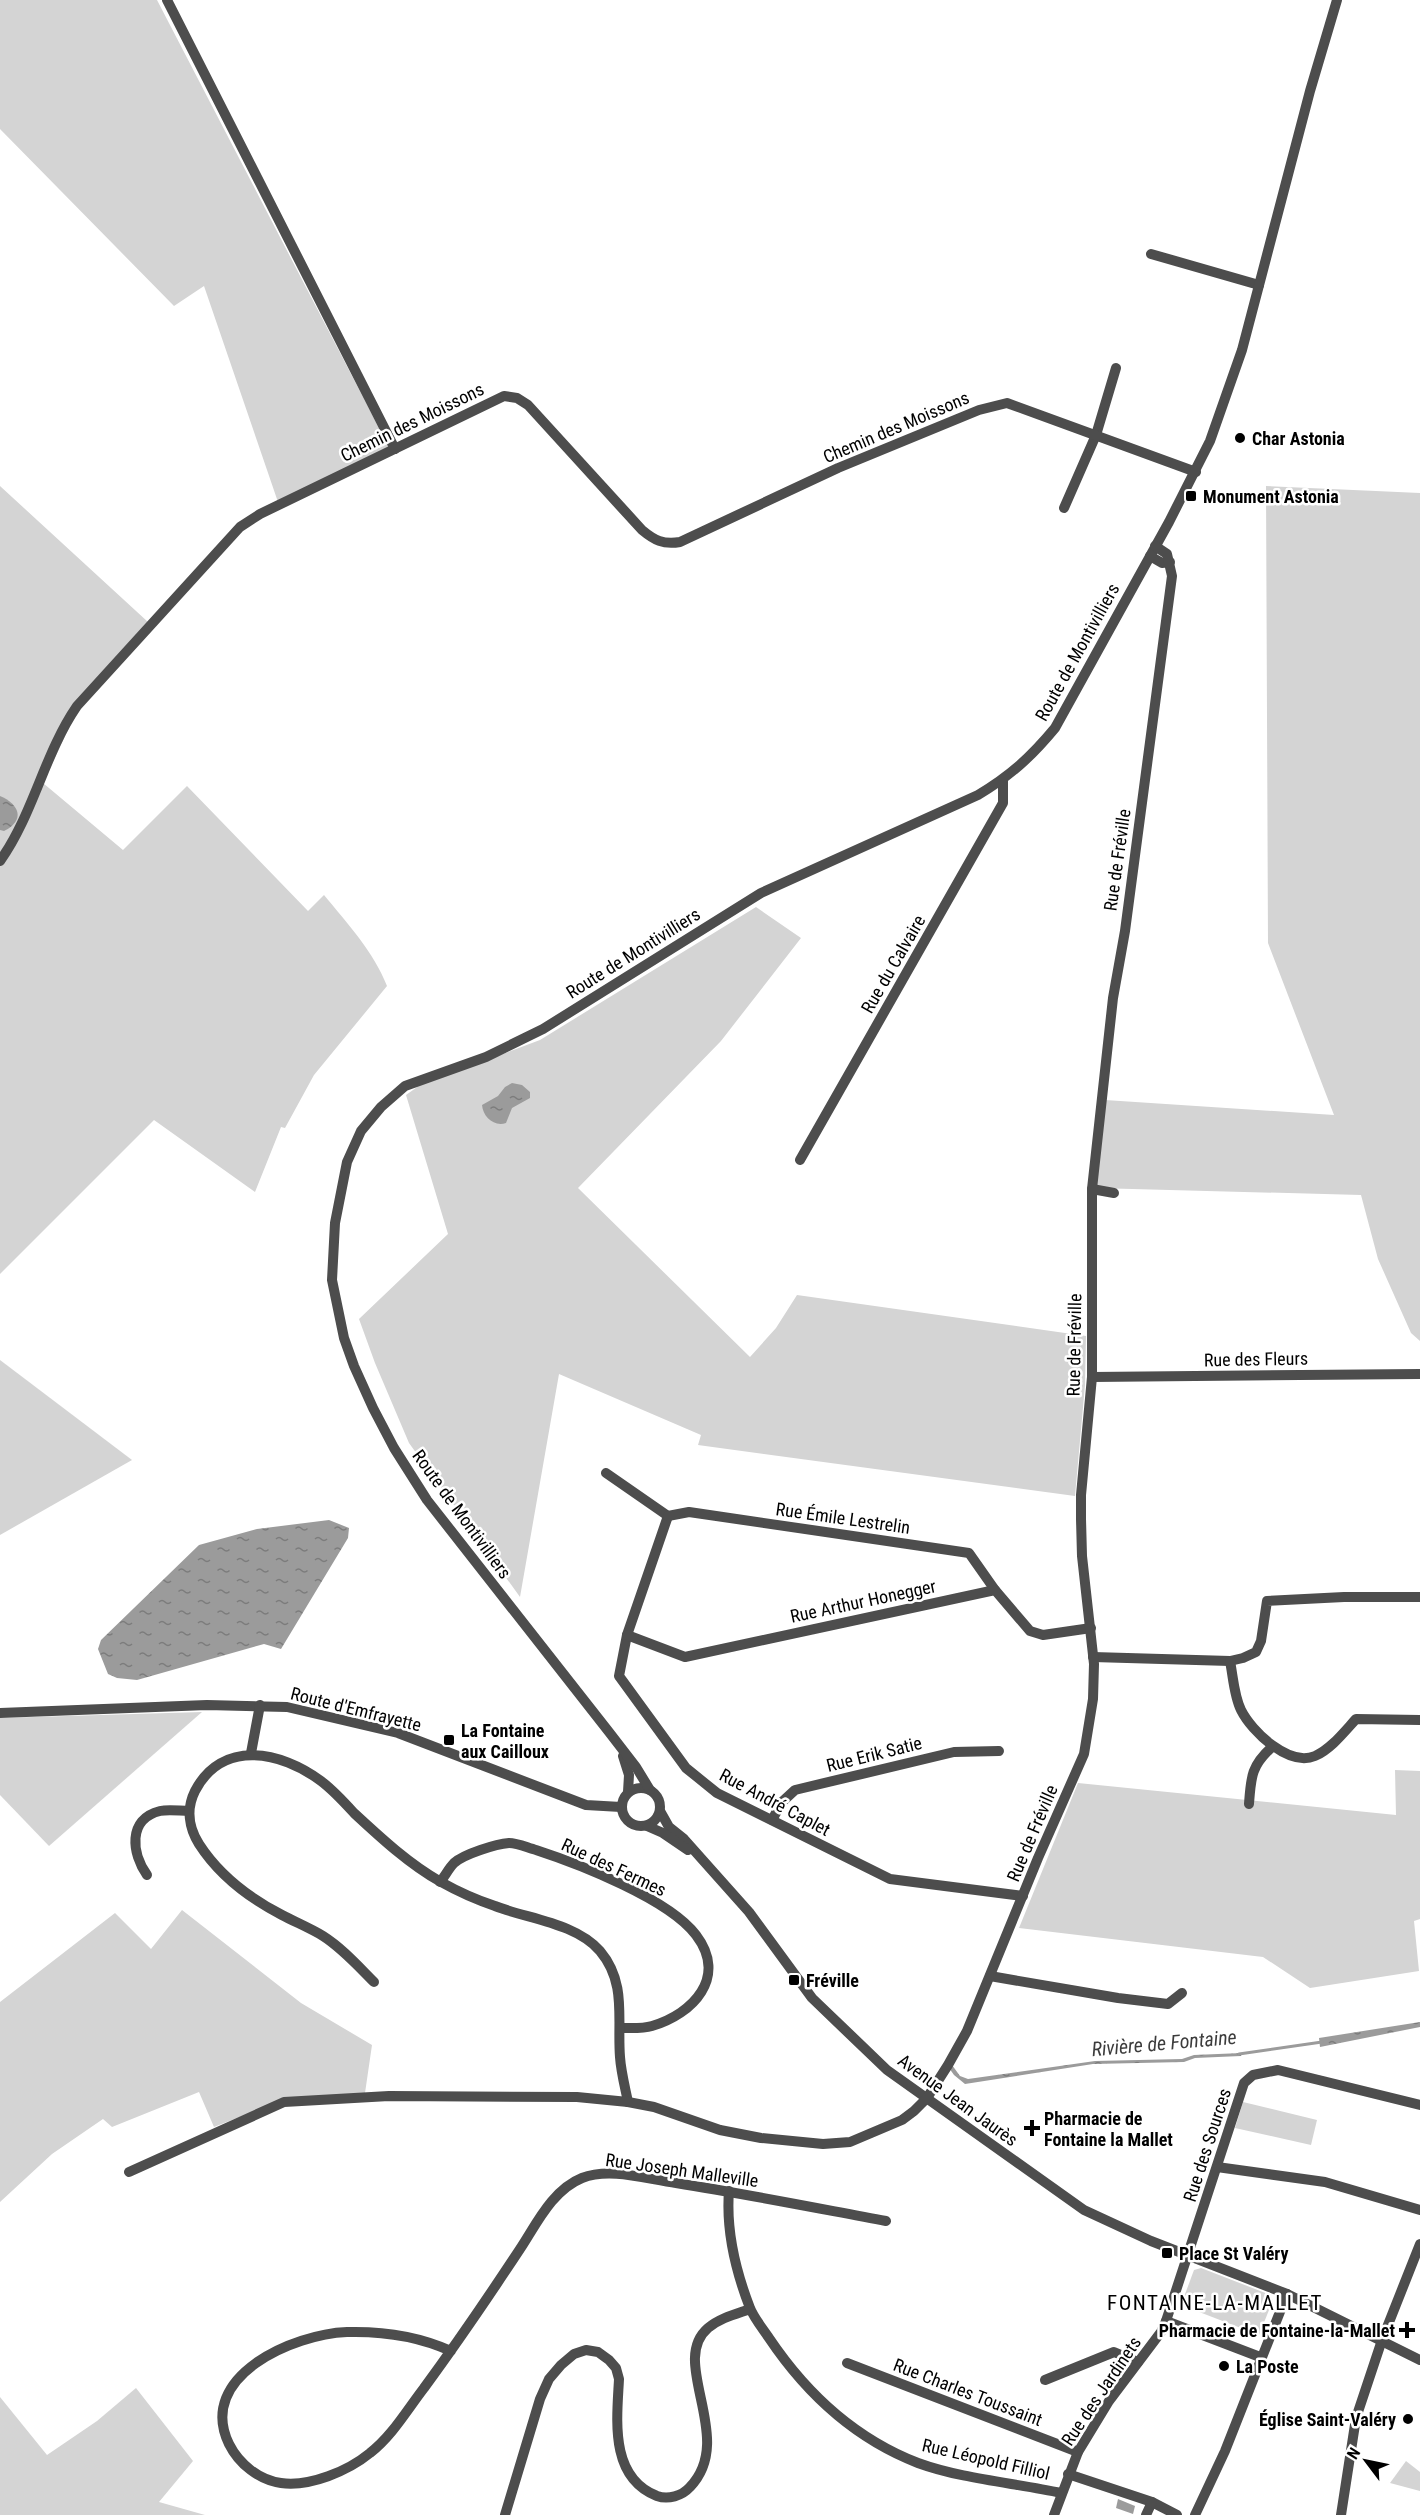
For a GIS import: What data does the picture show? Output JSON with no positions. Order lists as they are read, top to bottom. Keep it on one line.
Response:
{"streets":{"street":["Chemin des Moissons","Route de Montivilliers","Rue de Fréville","Rue du Calvaire","Rue des Fleurs","Rue Émile Lestrelin","Rue Arthur Honegger","Route d'Emfrayette","Rue Erik Satie","Rue André Caplet","Rue des Fermes","Avenue Jean Jaurès","Rue des Sources","Rue Joseph Malleville","Rue des Jardinets","Rue Charles Toussaint","Rue Léopold Filliol"]},"crossings":[["Route de Montivilliers","Rue de Fréville"],["Route de Montivilliers","Rue du Calvaire"],["Route de Montivilliers","Route d'Emfrayette"],["Route de Montivilliers","Avenue Jean Jaurès"],["Rue de Fréville","Rue des Fleurs"],["Rue de Fréville","Rue André Caplet"],["Rue de Fréville","Avenue Jean Jaurès"],["Rue Émile Lestrelin","Rue Arthur Honegger"],["Rue Émile Lestrelin","Rue André Caplet"],["Rue Arthur Honegger","Rue André Caplet"],["Route d'Emfrayette","Avenue Jean Jaurès"],["Rue Erik Satie","Rue André Caplet"],["Avenue Jean Jaurès","Rue des Sources"],["Rue des Sources","Rue des Jardinets"],["Rue Joseph Malleville","Rue Léopold Filliol"],["Rue des Jardinets","Rue Charles Toussaint"],["Rue des Jardinets","Rue Léopold Filliol"]],"districts":["FONTAINE-LA-MALLET"],"water":["Rivière de Fontaine"],"places":{"other":["Char Astonia","La Poste","Église Saint-Valéry"],"transit":["Monument Astonia","La Fontaine aux Cailloux","Fréville","Place St Valéry"],"health":["Pharmacie de Fontaine la Mallet","Pharmacie de Fontaine-la-Mallet"]},"north":"top left"}
